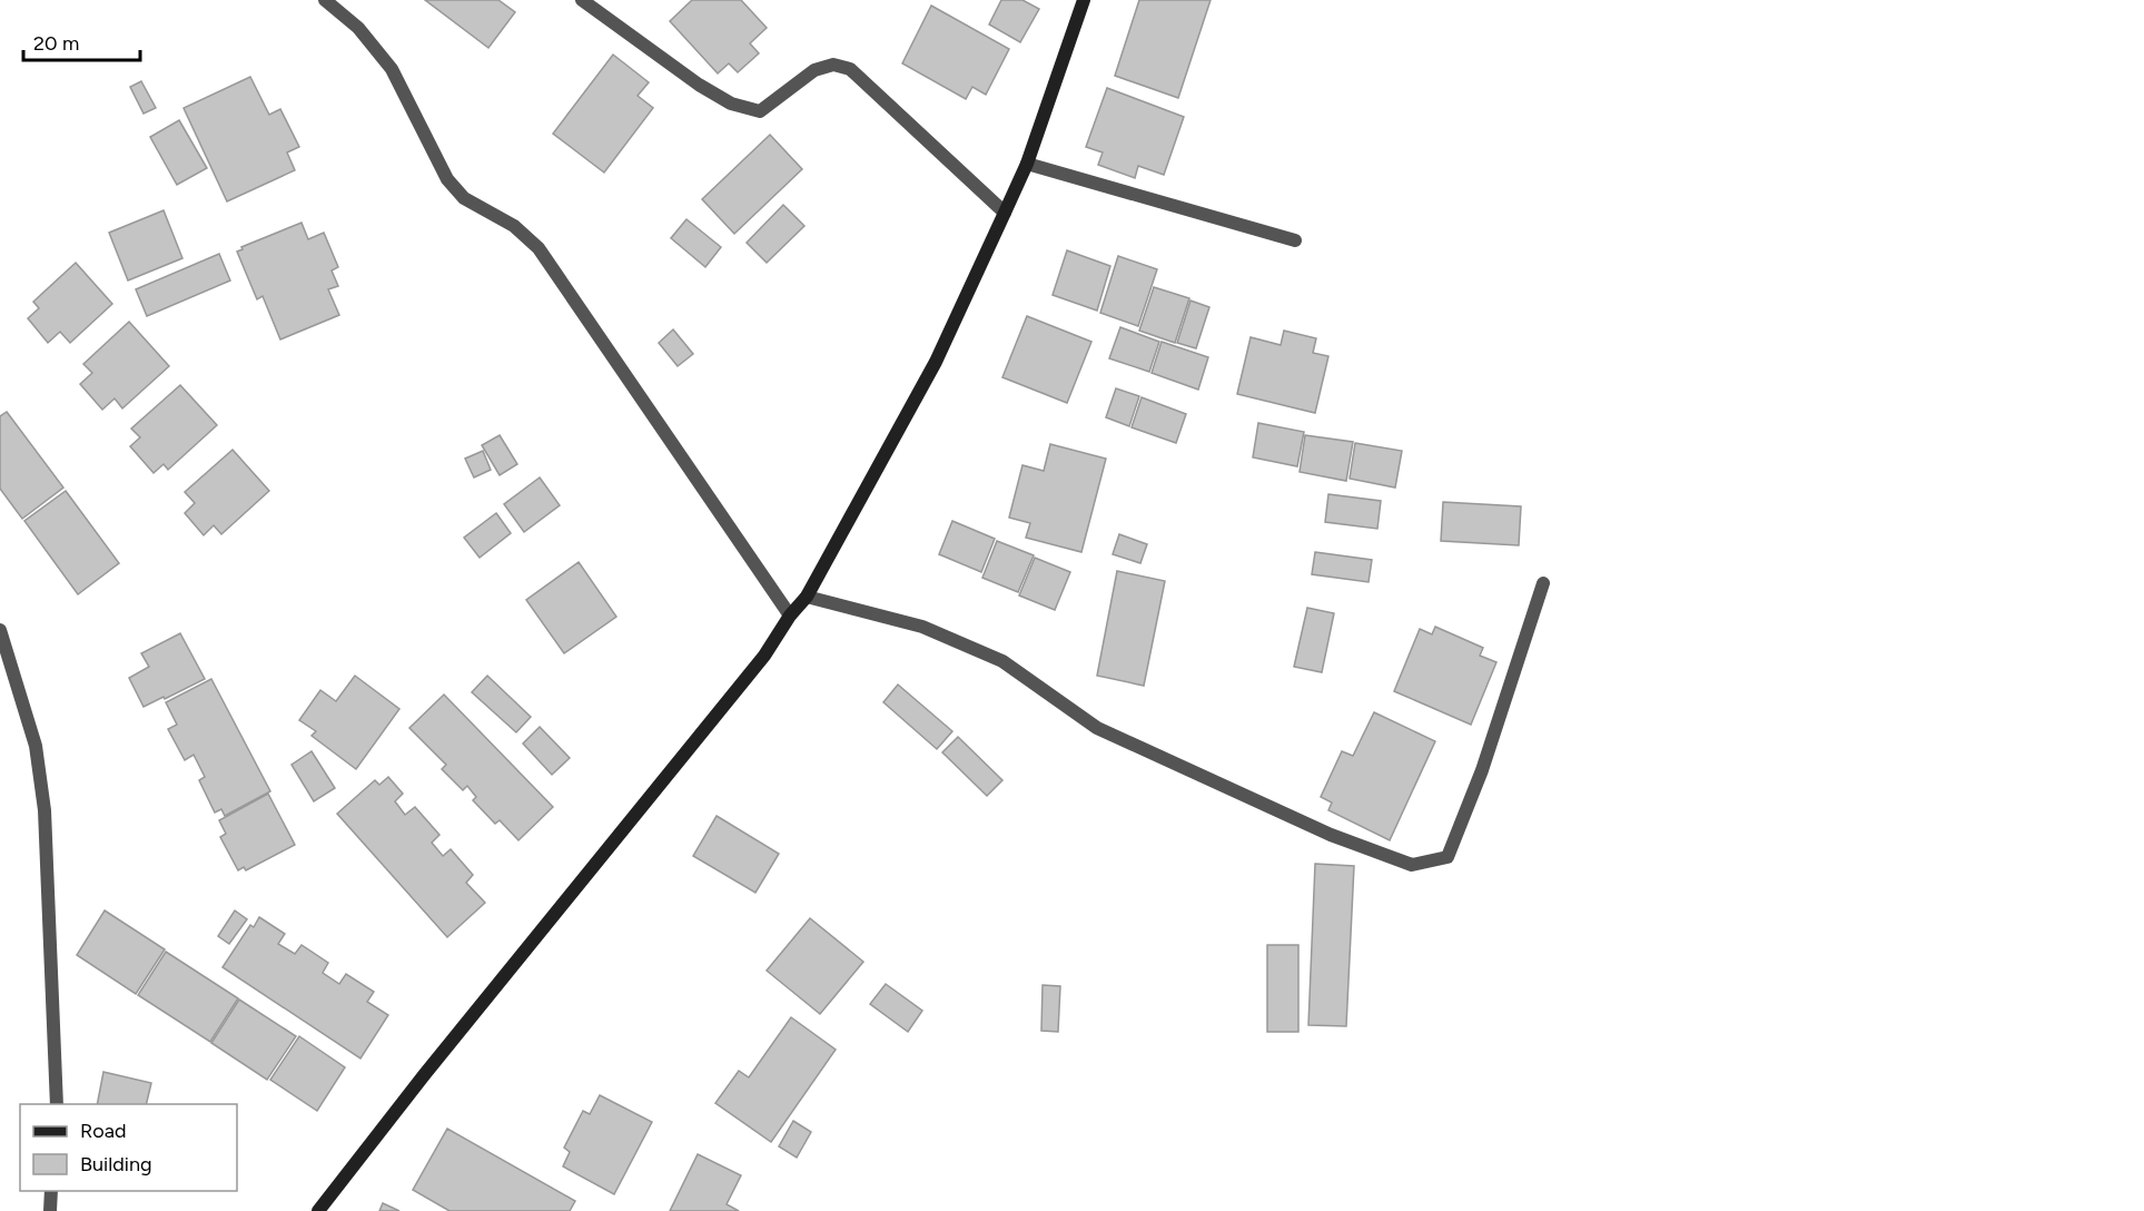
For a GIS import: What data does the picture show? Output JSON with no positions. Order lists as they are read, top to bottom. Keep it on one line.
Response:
{"legend":["Road","Building"],"scale_bar":"20 m"}
